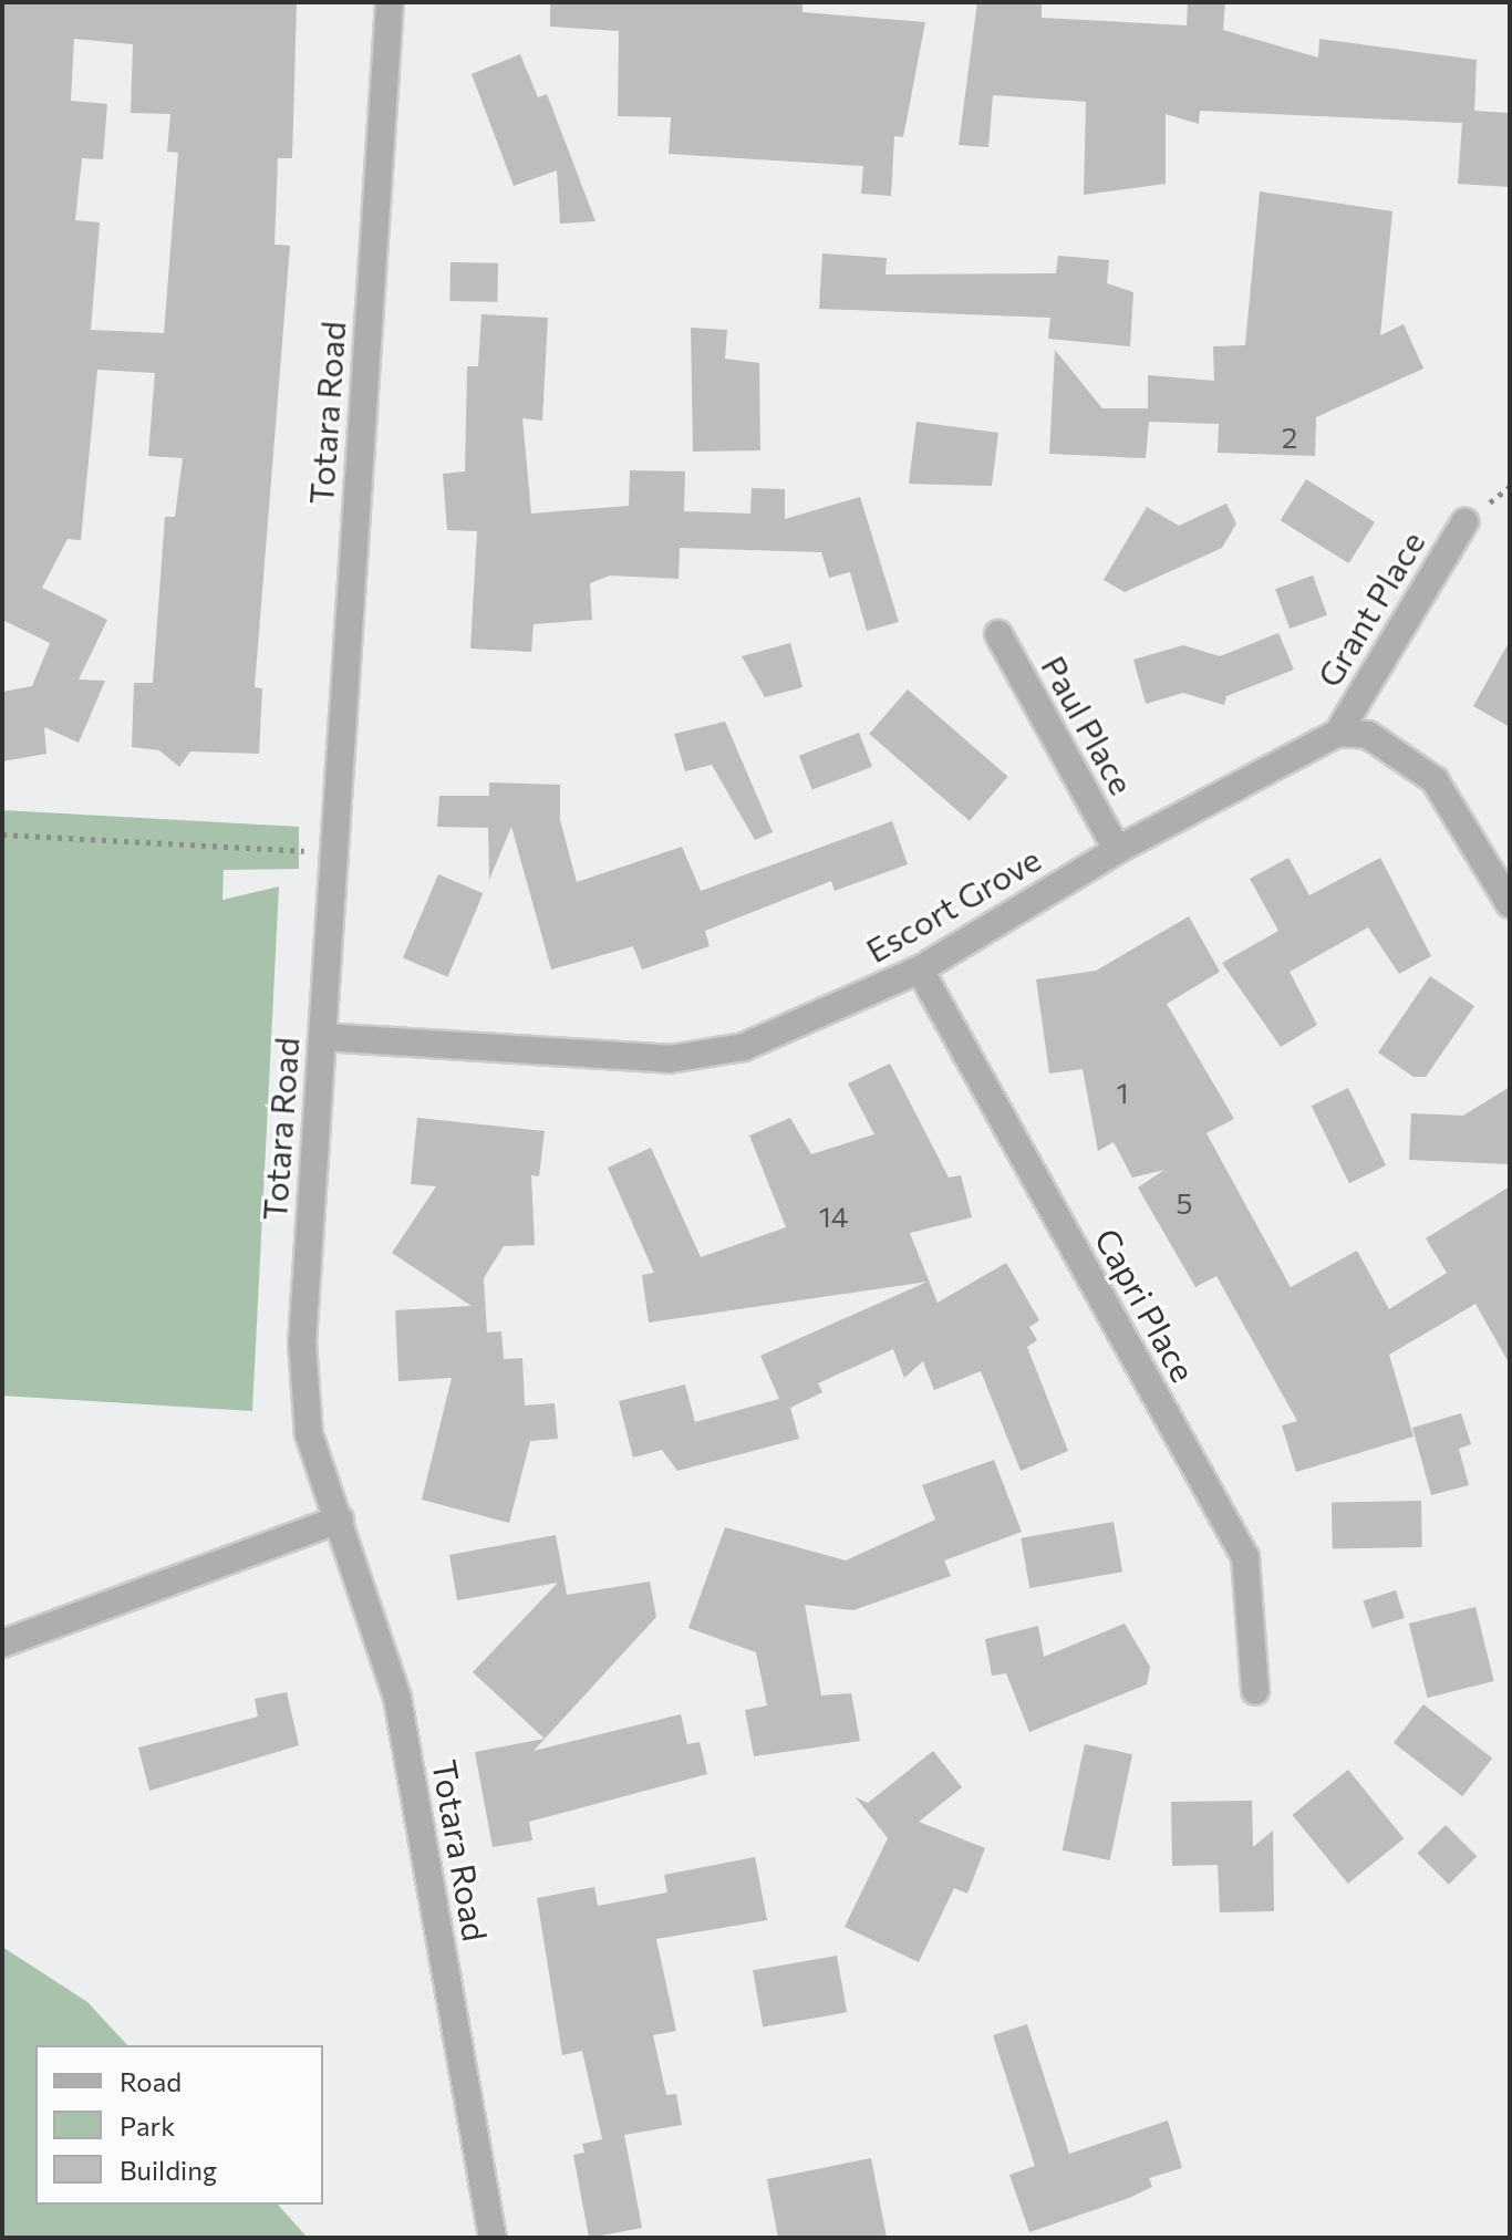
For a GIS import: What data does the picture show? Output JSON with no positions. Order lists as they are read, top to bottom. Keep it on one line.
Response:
{"streets":{"street":["Totara Road","Grant Place","Paul Place","Escort Grove","Capri Place"]},"crossings":[["Totara Road","Escort Grove"],["Grant Place","Escort Grove"],["Paul Place","Escort Grove"],["Escort Grove","Capri Place"]],"house_numbers":["2","1","5","14"],"legend":["Road","Park","Building"]}
